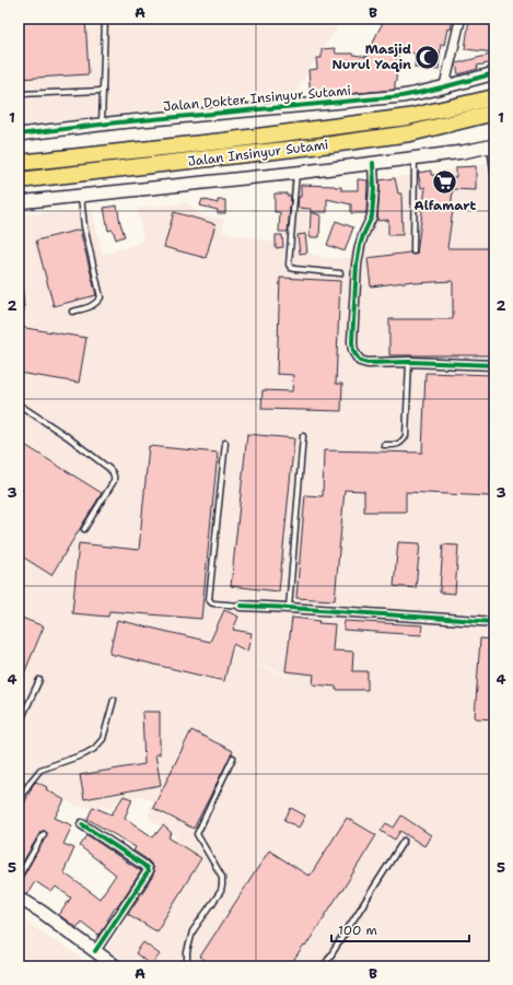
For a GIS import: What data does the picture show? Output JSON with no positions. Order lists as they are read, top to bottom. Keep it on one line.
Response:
{"streets":{"highway":["Jalan Insinyur Sutami"],"street":["Jalan Dokter Insinyur Sutami"]},"places":{"mosque":["Masjid Nurul Yaqin"],"supermarket":["Alfamart"]},"scale_bar":"100 m","grid":{"columns":["A","B"],"rows":["1","2","3","4","5"]}}
